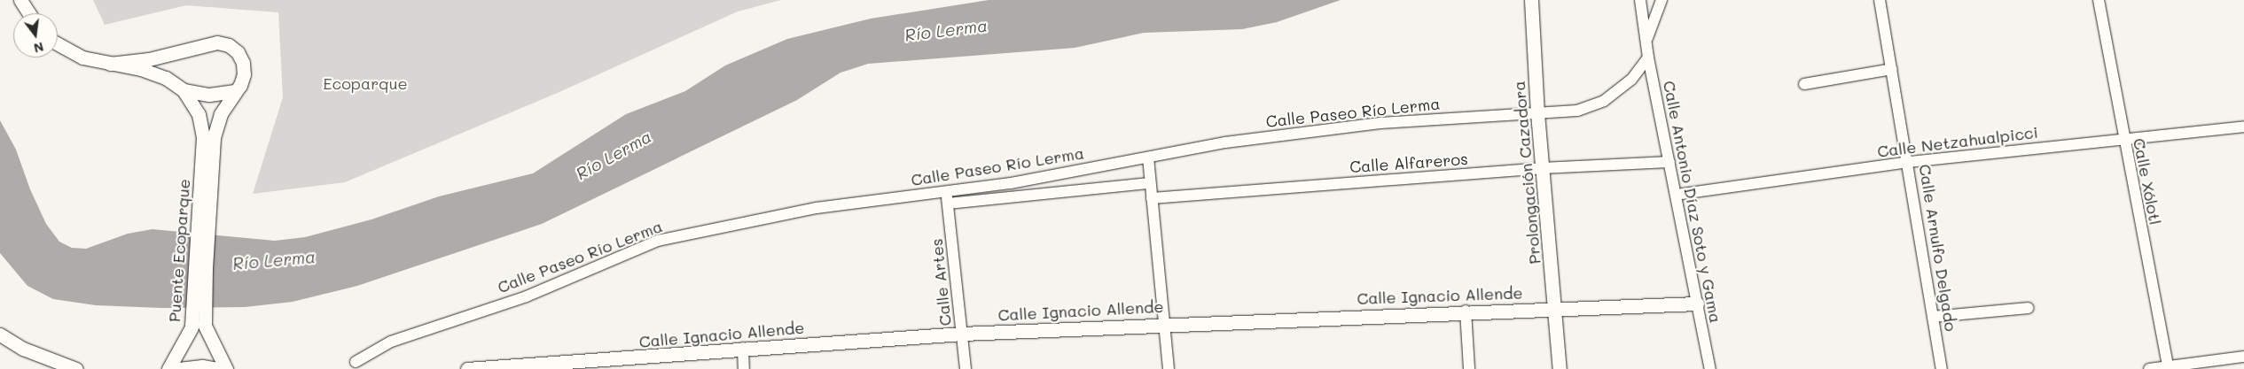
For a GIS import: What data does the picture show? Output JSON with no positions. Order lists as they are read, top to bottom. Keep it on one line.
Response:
{"streets":{"street":["Calle Paseo Río Lerma","Calle Netzahualpicci","Calle Alfareros","Prolongación Cazadora","Calle Xólotl","Calle Antonio Díaz Soto y Gama","Calle Arnulfo Delgado","Puente Ecoparque","Calle Artes","Calle Ignacio Allende"]},"crossings":[["Calle Paseo Río Lerma","Prolongación Cazadora"],["Calle Paseo Río Lerma","Calle Antonio Díaz Soto y Gama"],["Calle Paseo Río Lerma","Calle Artes"],["Calle Netzahualpicci","Calle Xólotl"],["Calle Netzahualpicci","Calle Antonio Díaz Soto y Gama"],["Calle Netzahualpicci","Calle Arnulfo Delgado"],["Calle Alfareros","Prolongación Cazadora"],["Calle Alfareros","Calle Antonio Díaz Soto y Gama"],["Prolongación Cazadora","Calle Ignacio Allende"],["Calle Antonio Díaz Soto y Gama","Calle Ignacio Allende"],["Calle Artes","Calle Ignacio Allende"]],"water":["Río Lerma"],"parks":["Ecoparque"],"north":"bottom"}
